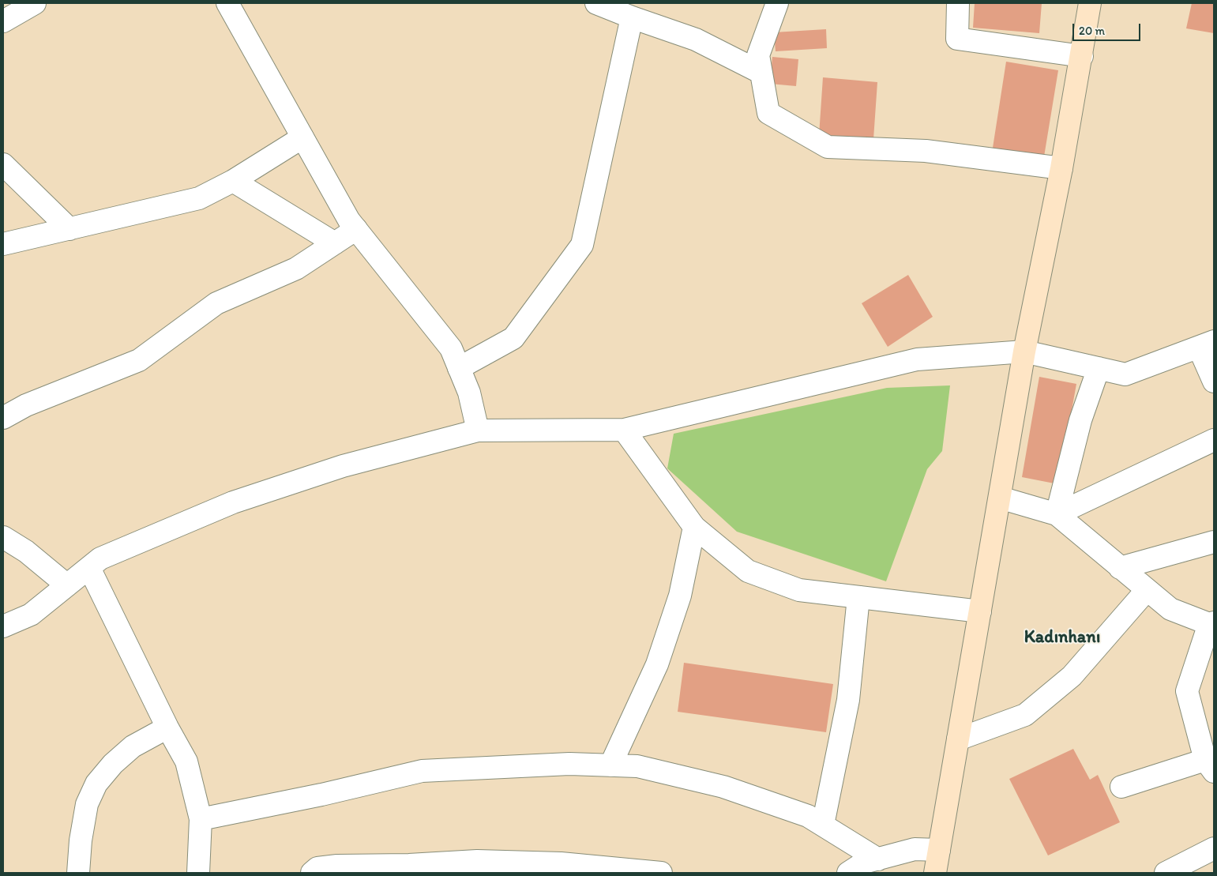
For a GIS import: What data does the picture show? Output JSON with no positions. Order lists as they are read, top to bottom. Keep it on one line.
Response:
{"districts":["Kadınhanı"],"scale_bar":"20 m"}
